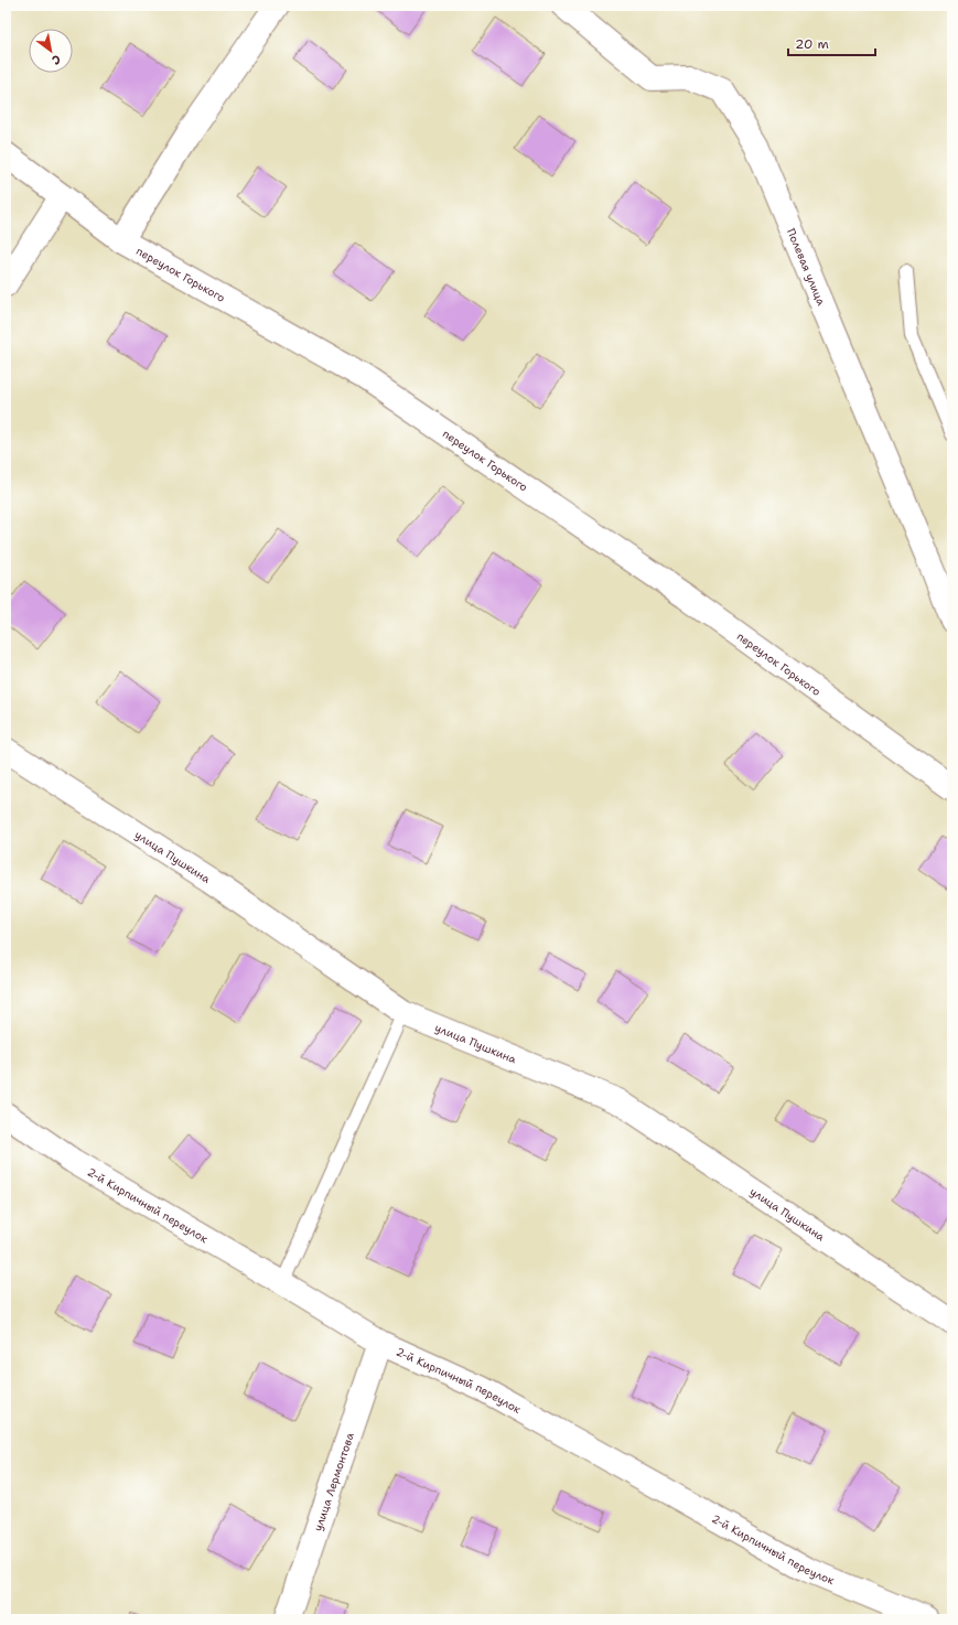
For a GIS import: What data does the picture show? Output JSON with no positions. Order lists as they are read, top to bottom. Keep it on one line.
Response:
{"streets":{"street":["Полевая улица","переулок Горького","улица Пушкина","2-й Кирпичный переулок","улица Лермонтова"]},"crossings":[["2-й Кирпичный переулок","улица Лермонтова"]],"scale_bar":"20 m","north":"bottom right"}
